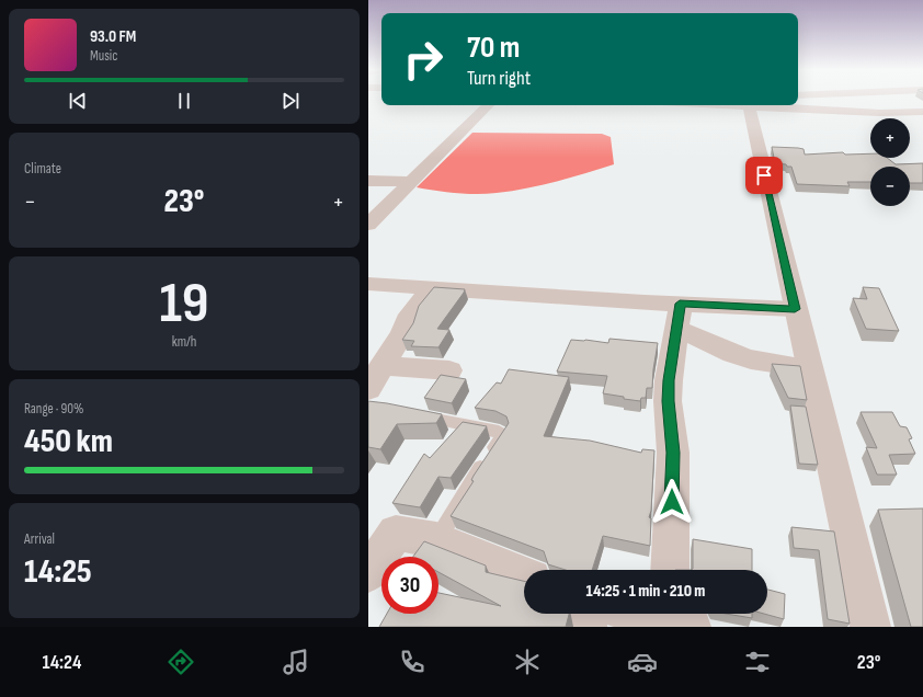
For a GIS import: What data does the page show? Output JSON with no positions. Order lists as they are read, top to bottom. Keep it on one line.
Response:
{"page":{"turn":["70 m","Turn right"],"song":["93.0 FM","Music"],"map_buttons":["+","−"],"tile":["Climate",["19","km/h"],["Range · 90%","450 km"],["Arrival","14:25"]],"heat":["−","23°","+"],"limit":"30","trip":"14:25 · 1 min · 210 m","tabs":["14:24","23°"]}}
